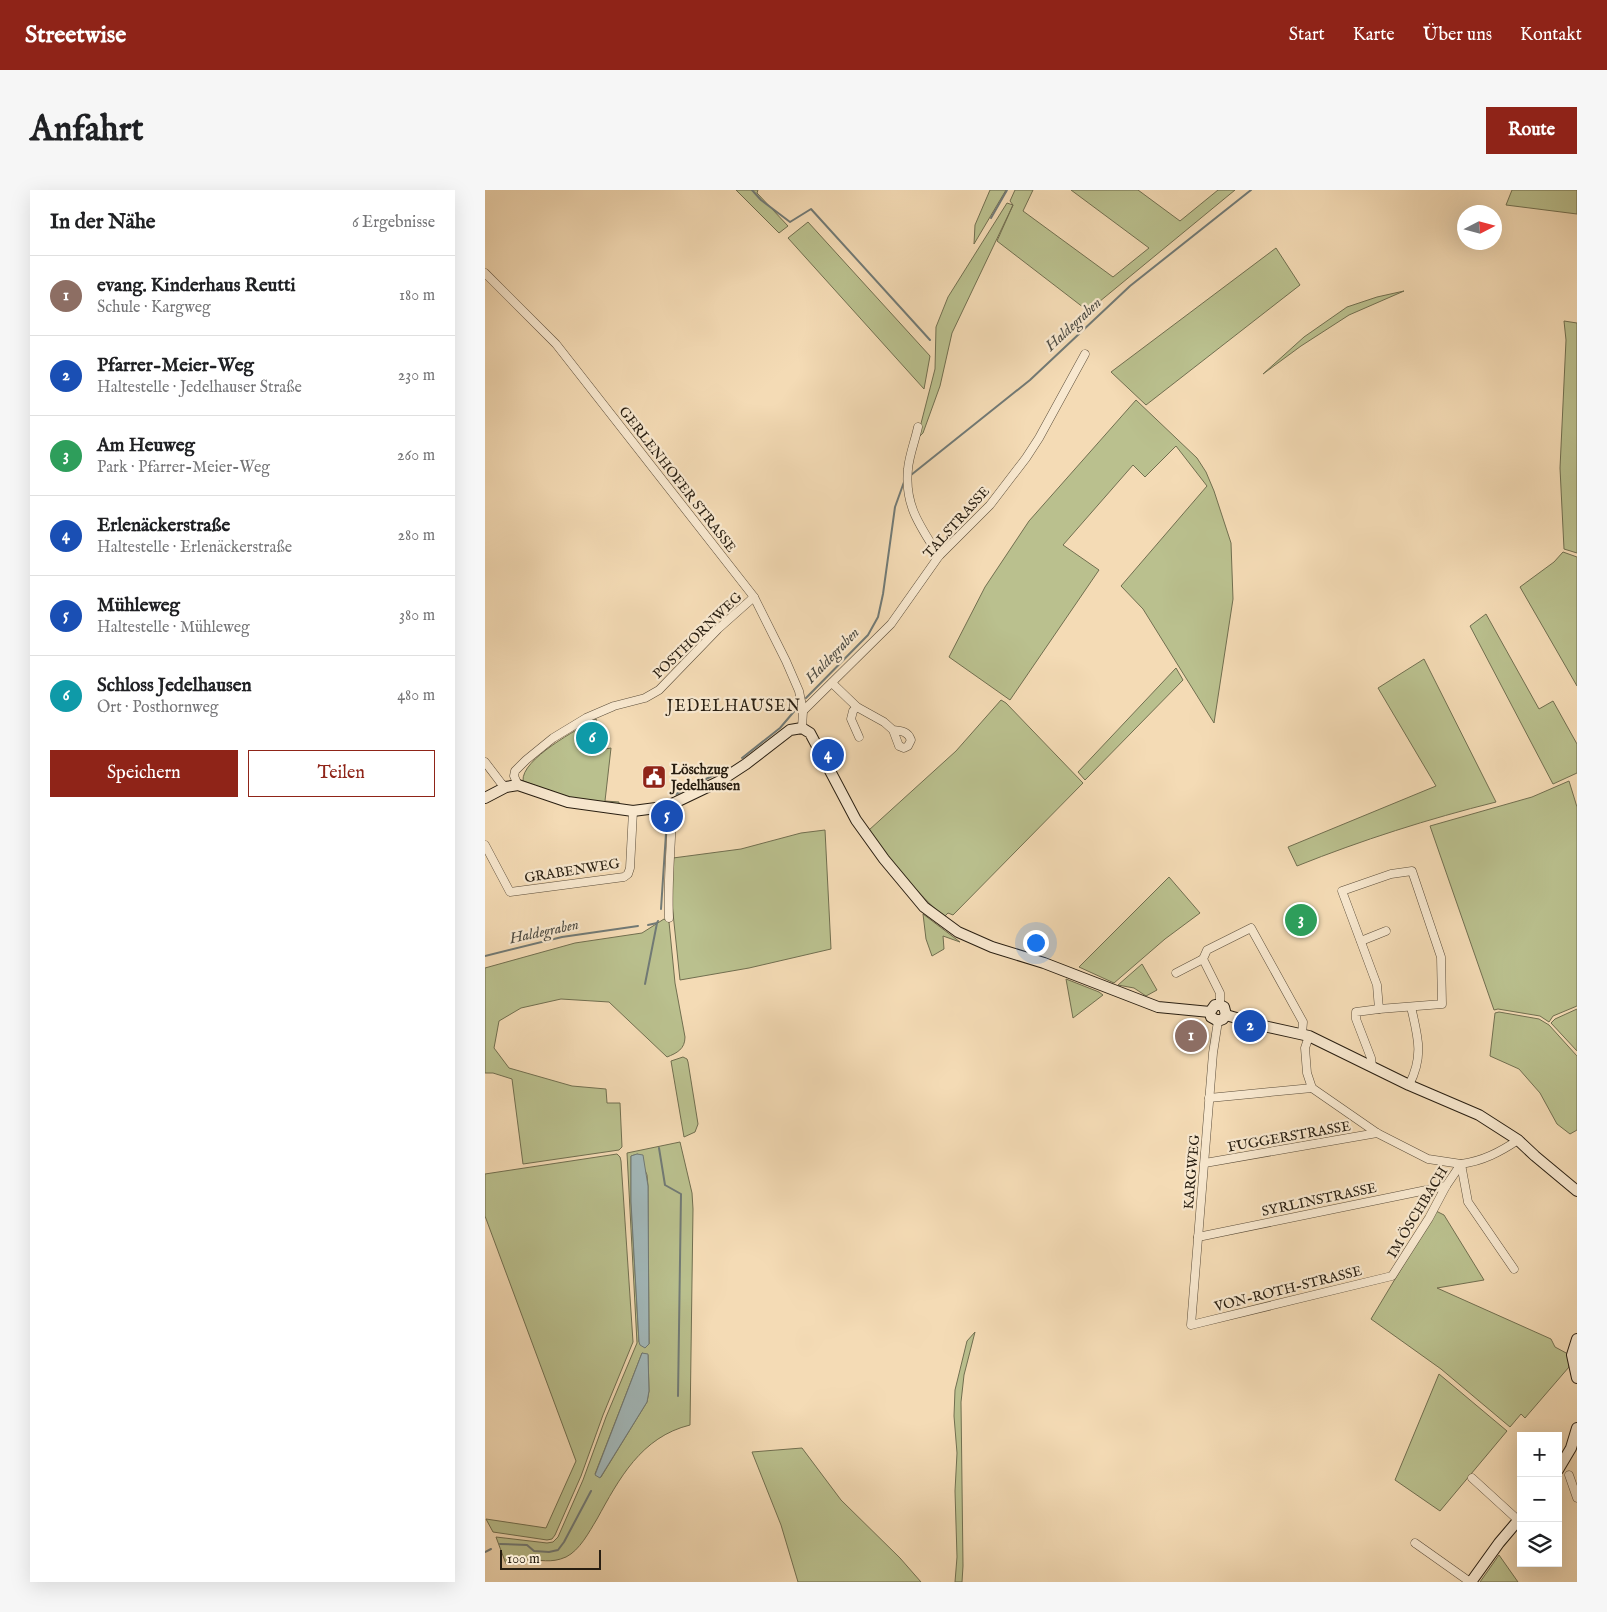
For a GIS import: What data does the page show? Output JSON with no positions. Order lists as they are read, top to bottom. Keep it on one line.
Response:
{"streets":{"street":["GERLENHOFER STRASSE","TALSTRASSE","POSTHORNWEG","GRABENWEG","FUGGERSTRASSE","KARGWEG","SYRLINSTRASSE","IM ÖSCHBACH","VON-ROTH-STRASSE"]},"crossings":[["GERLENHOFER STRASSE","TALSTRASSE"],["GERLENHOFER STRASSE","POSTHORNWEG"],["FUGGERSTRASSE","KARGWEG"],["KARGWEG","SYRLINSTRASSE"],["KARGWEG","VON-ROTH-STRASSE"],["SYRLINSTRASSE","IM ÖSCHBACH"],["IM ÖSCHBACH","VON-ROTH-STRASSE"]],"districts":["JEDELHAUSEN"],"water":["Haldegraben"],"places":{"public building":["Löschzug Jedelhausen"]},"scale_bar":"100 m","north":"right","page":{"header":"Streetwise","nav":["Start","Karte","Über uns","Kontakt"],"buttons":["Route",["Speichern","Teilen"]],"title":"Anfahrt","heading":["In der Nähe","6 Ergebnisse"],"list":[{"mark":"1","name":"evang. Kinderhaus Reutti","note":"Schule · Kargweg","value":"180 m"},{"mark":"2","name":"Pfarrer-Meier-Weg","note":"Haltestelle · Jedelhauser Straße","value":"230 m"},{"mark":"3","name":"Am Heuweg","note":"Park · Pfarrer-Meier-Weg","value":"260 m"},{"mark":"4","name":"Erlenäckerstraße","note":"Haltestelle · Erlenäckerstraße","value":"280 m"},{"mark":"5","name":"Mühleweg","note":"Haltestelle · Mühleweg","value":"380 m"},{"mark":"6","name":"Schloss Jedelhausen","note":"Ort · Posthornweg","value":"480 m"}],"pins":["6","4","5","3","2","1"],"map_buttons":["+","−"],"scale":"100 m"}}
